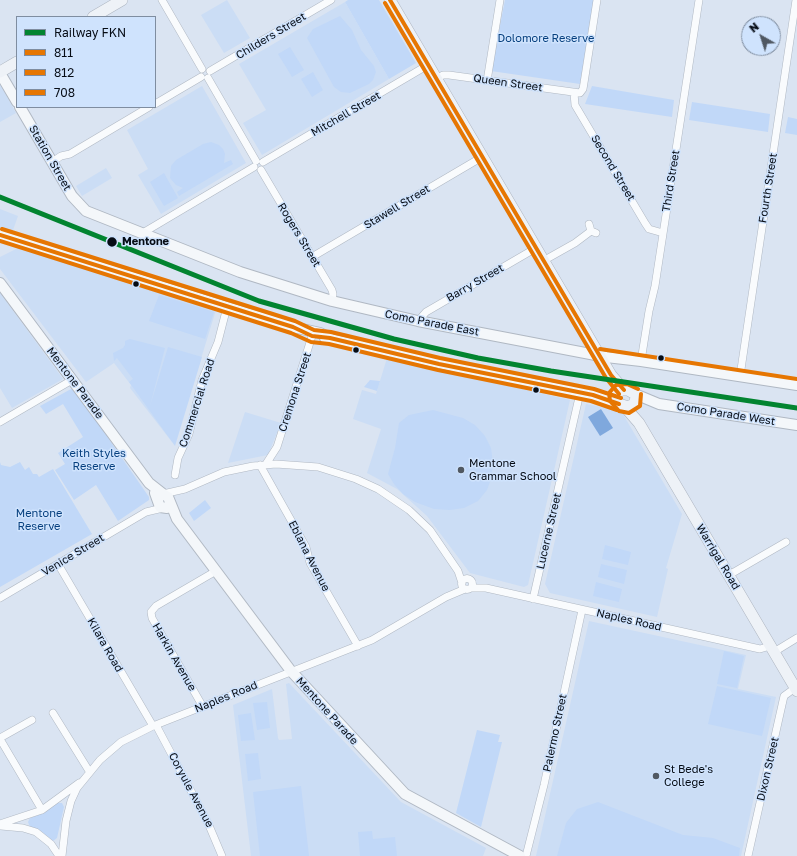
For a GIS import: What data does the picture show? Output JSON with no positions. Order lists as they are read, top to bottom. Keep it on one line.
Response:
{"streets":{"main road":["Warrigal Road"],"street":["Childers Street","Queen Street","Mitchell Street","Station Street","Second Street","Third Street","Fourth Street","Stawell Street","Rogers Street","Barry Street","Como Parade East","Mentone Parade","Cremona Street","Commercial Road","Como Parade West","Lucerne Street","Venice Street","Eblana Avenue","Naples Road","Kilara Road","Harkin Avenue","Palermo Street","Dixon Street","Coryule Avenue"]},"crossings":[["Queen Street","Second Street"],["Queen Street","Warrigal Road"],["Mitchell Street","Rogers Street"],["Mitchell Street","Como Parade East"],["Mitchell Street","Warrigal Road"],["Station Street","Como Parade East"],["Second Street","Third Street"],["Third Street","Como Parade East"],["Fourth Street","Como Parade East"],["Stawell Street","Rogers Street"],["Stawell Street","Warrigal Road"],["Rogers Street","Como Parade East"],["Barry Street","Como Parade East"],["Barry Street","Warrigal Road"],["Como Parade East","Warrigal Road"],["Mentone Parade","Venice Street"],["Mentone Parade","Naples Road"],["Mentone Parade","Harkin Avenue"],["Cremona Street","Como Parade West"],["Cremona Street","Venice Street"],["Cremona Street","Eblana Avenue"],["Commercial Road","Como Parade West"],["Como Parade West","Lucerne Street"],["Como Parade West","Warrigal Road"],["Lucerne Street","Naples Road"],["Venice Street","Eblana Avenue"],["Venice Street","Naples Road"],["Venice Street","Kilara Road"],["Eblana Avenue","Naples Road"],["Warrigal Road","Naples Road"],["Warrigal Road","Dixon Street"],["Naples Road","Kilara Road"],["Naples Road","Harkin Avenue"],["Naples Road","Palermo Street"],["Naples Road","Coryule Avenue"],["Kilara Road","Coryule Avenue"]],"parks":["Dolomore Reserve","Keith Styles Reserve","Mentone Reserve"],"places":["Mentone","Mentone Grammar School","St Bede's College"],"lines":["transit line 811","transit line 812","rail line FKN","transit line 708"],"legend":["Railway FKN","811","812","708"],"north":"top left"}
